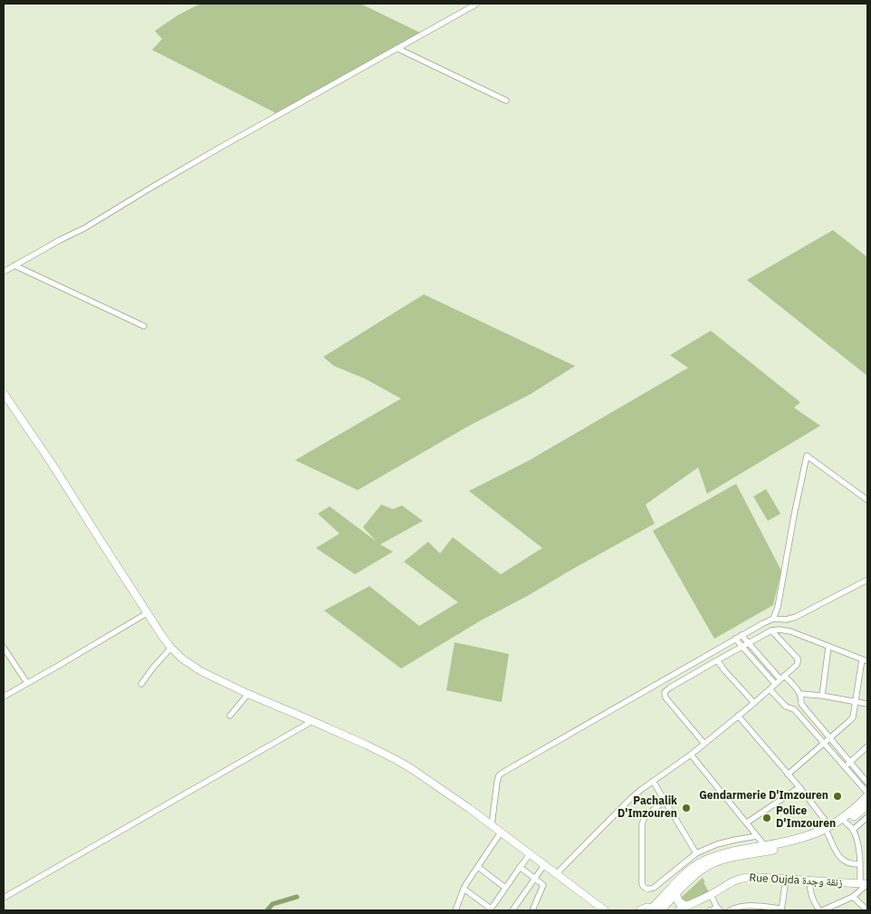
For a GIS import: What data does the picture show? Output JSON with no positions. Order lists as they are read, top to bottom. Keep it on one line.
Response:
{"streets":{"main road":["Rue Oujda زنقة وجدة"]},"places":["Gendarmerie D'Imzouren","Pachalik D'Imzouren","Police D'Imzouren"]}
